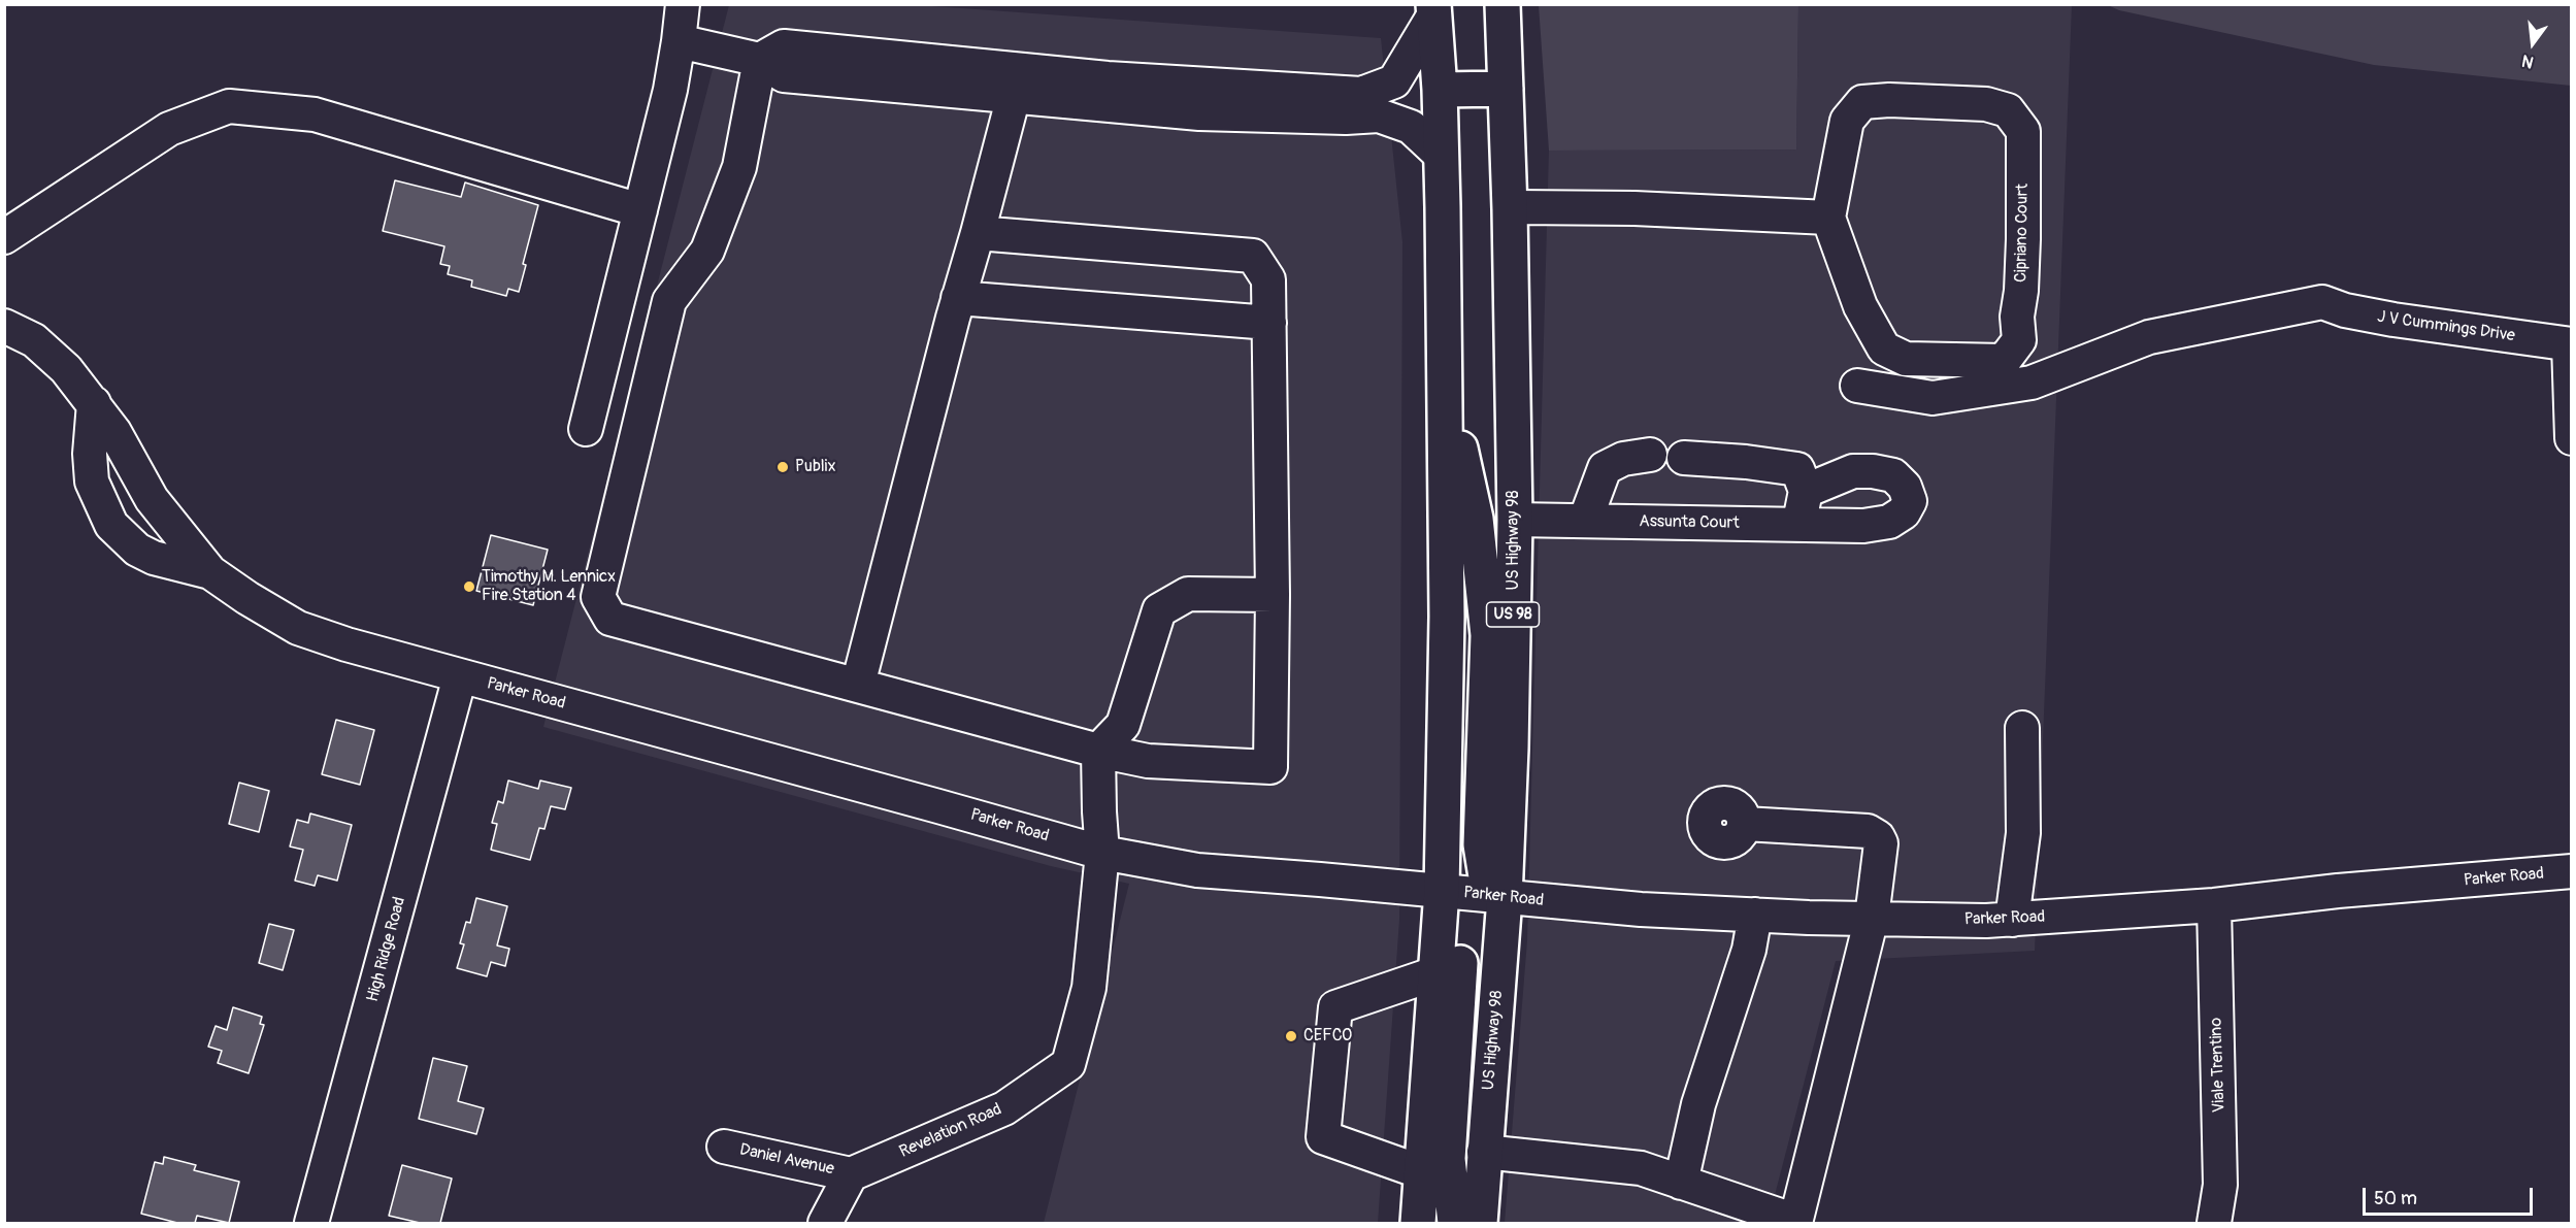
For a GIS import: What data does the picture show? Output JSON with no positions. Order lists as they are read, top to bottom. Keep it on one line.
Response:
{"streets":{"main road":["US Highway 98","US 98"],"street":["Cipriano Court","J V Cummings Drive","Assunta Court","Parker Road","High Ridge Road","Viale Trentino","Revelation Road","Daniel Avenue"]},"crossings":[["Assunta Court","US Highway 98"],["US Highway 98","Parker Road"],["Parker Road","High Ridge Road"],["Parker Road","Viale Trentino"],["Parker Road","Revelation Road"],["Revelation Road","Daniel Avenue"]],"places":["Publix","Timothy M. Lennicx Fire Station 4","CEFCO"],"scale_bar":"50 m","north":"bottom"}
